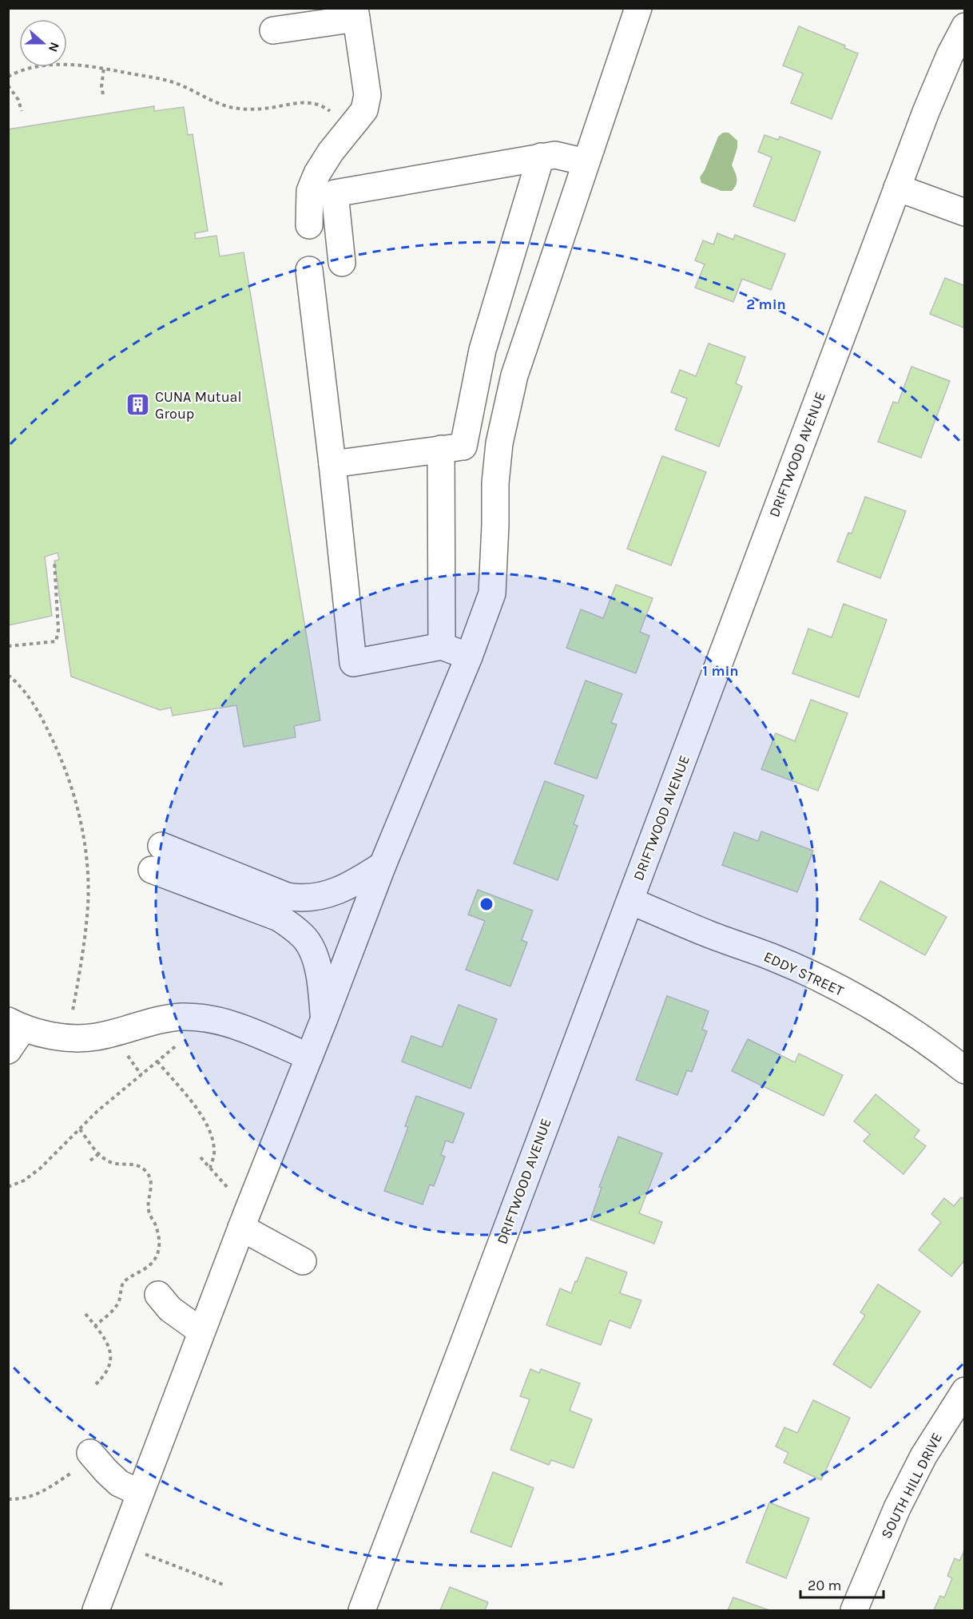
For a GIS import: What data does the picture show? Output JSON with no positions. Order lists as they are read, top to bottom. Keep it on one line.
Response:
{"streets":{"street":["DRIFTWOOD AVENUE","EDDY STREET","SOUTH HILL DRIVE"]},"crossings":[["DRIFTWOOD AVENUE","EDDY STREET"]],"places":{"building":["CUNA Mutual Group"]},"scale_bar":"20 m","north":"right","rings":["2 min","1 min"]}
